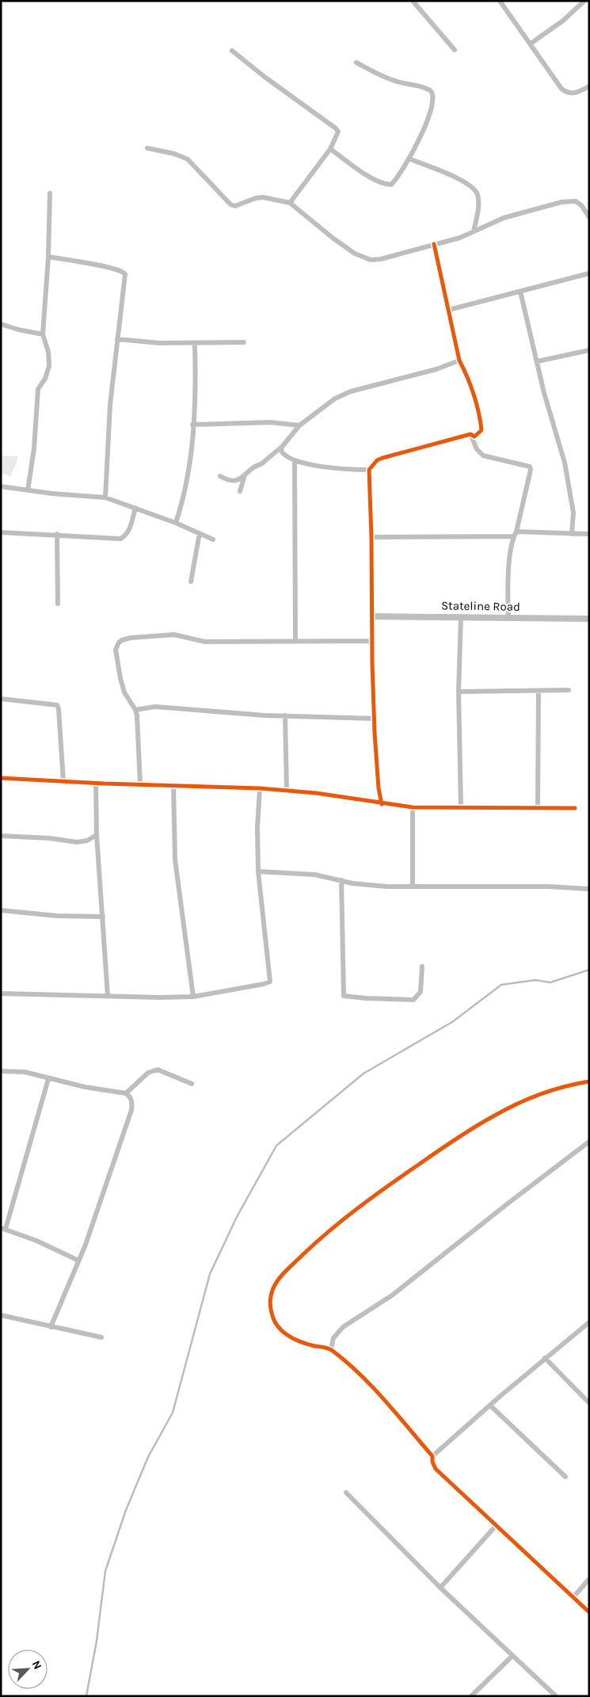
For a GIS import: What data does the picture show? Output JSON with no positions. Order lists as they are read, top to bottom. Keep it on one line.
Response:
{"streets":{"street":["Stateline Road"]},"north":"top right"}
